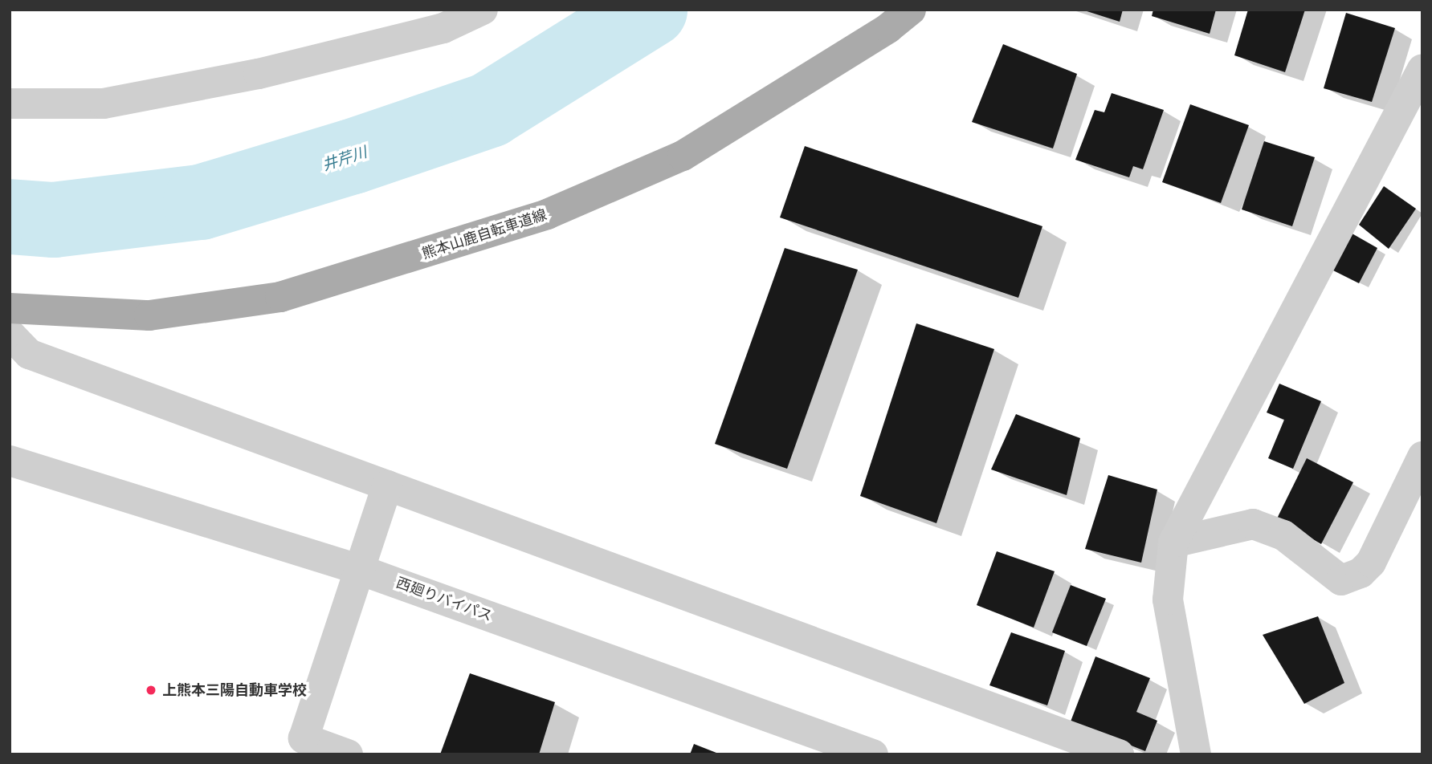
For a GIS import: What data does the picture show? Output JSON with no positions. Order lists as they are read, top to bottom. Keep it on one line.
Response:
{"streets":{"main road":["熊本山鹿自転車道線"],"street":["西廻りバイパス"]},"water":["井芹川"],"places":["上熊本三陽自動車学校"]}
